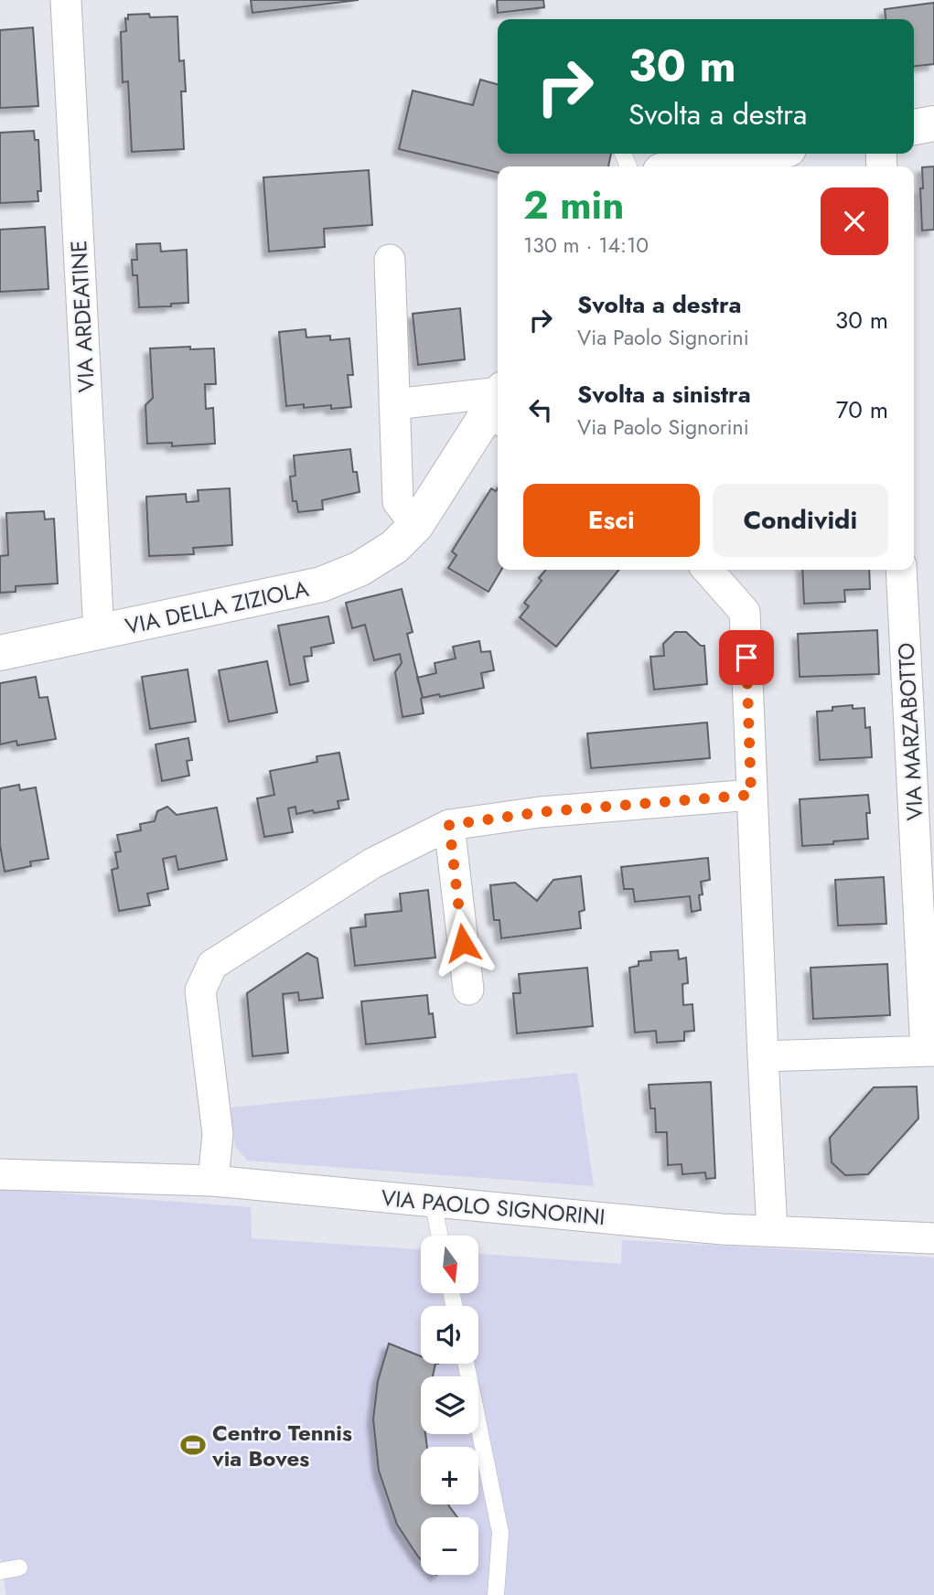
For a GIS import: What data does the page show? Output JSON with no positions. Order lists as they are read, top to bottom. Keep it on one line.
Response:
{"streets":{"street":["VIA ARDEATINE","VIA DELLA ZIZIOLA","VIA MARZABOTTO","VIA PAOLO SIGNORINI"]},"crossings":[["VIA ARDEATINE","VIA DELLA ZIZIOLA"]],"places":{"sports":["Centro Tennis via Boves"]},"north":"bottom","page":{"turn":["30 m","Svolta a destra"],"heading":["2 min","130 m · 14:10"],"list":[{"name":"Svolta a destra","note":"Via Paolo Signorini","value":"30 m"},{"name":"Svolta a sinistra","note":"Via Paolo Signorini","value":"70 m"}],"buttons":["Esci","Condividi"],"map_buttons":["+","−"]}}
